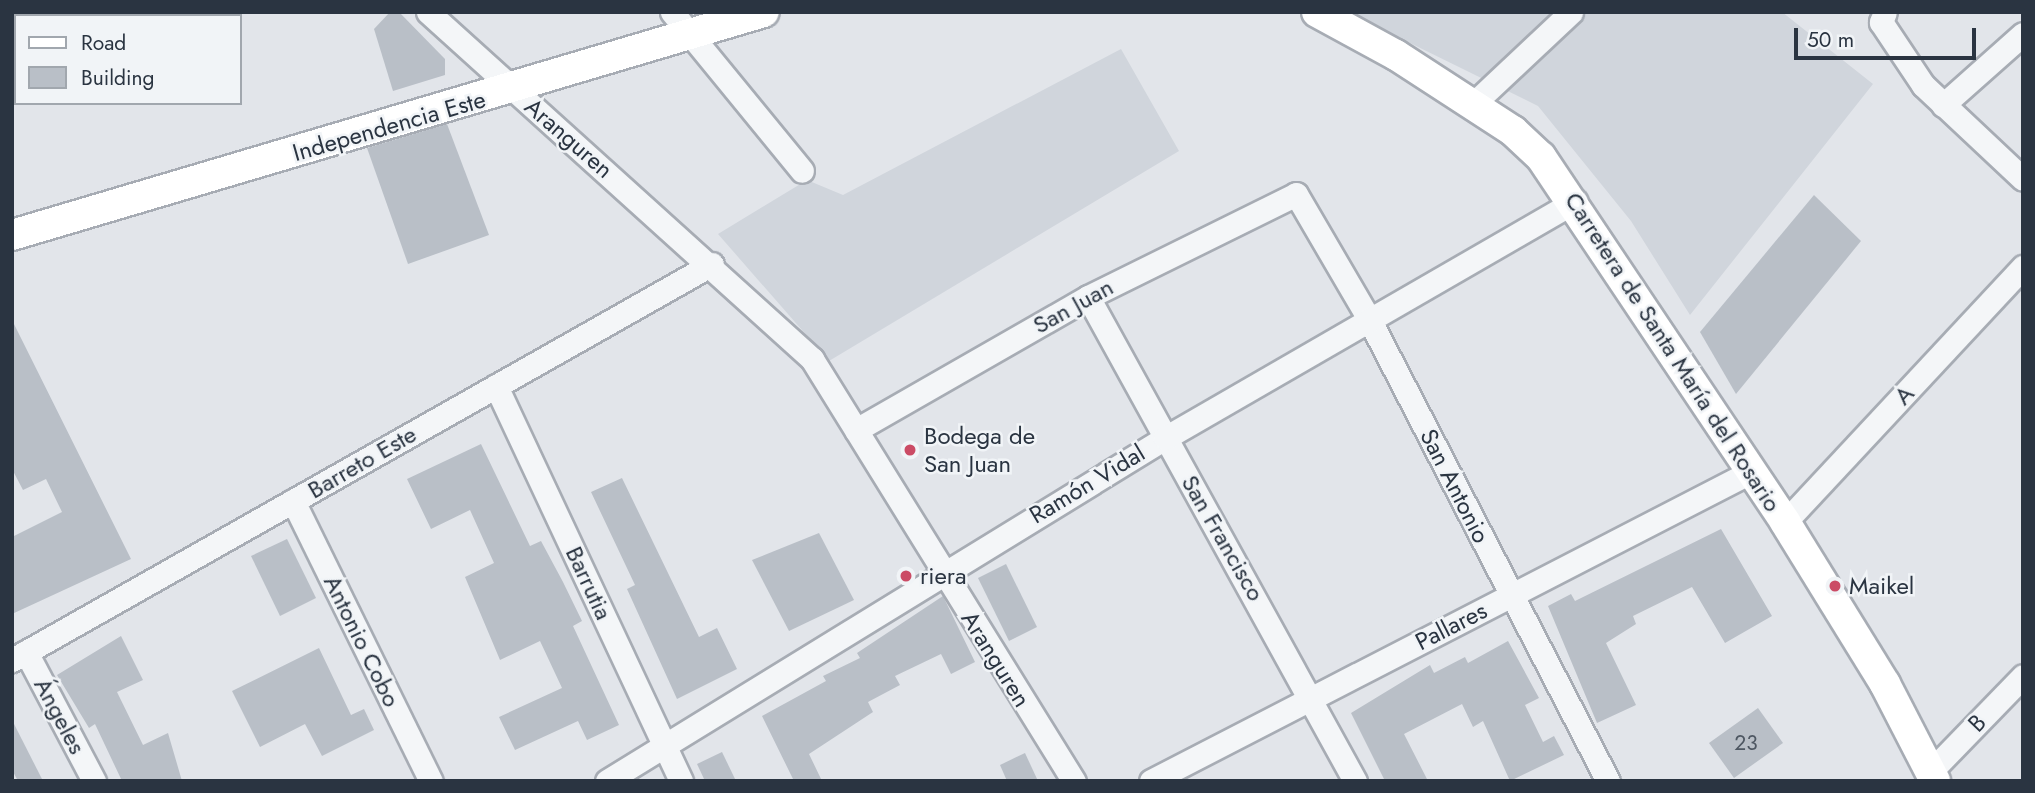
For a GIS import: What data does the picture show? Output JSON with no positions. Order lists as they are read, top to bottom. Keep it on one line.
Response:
{"streets":{"main road":["Independencia Este","Carretera de Santa María del Rosario"],"street":["Aranguren","San Juan","A","Barreto Este","Ramón Vidal","San Antonio","San Francisco","Barrutia","Pallares","Antonio Cobo","Ángeles","B"]},"crossings":[["Independencia Este","Aranguren"],["Aranguren","San Juan"],["Aranguren","Barreto Este"],["Aranguren","Ramón Vidal"],["San Juan","San Antonio"],["San Juan","San Francisco"],["Carretera de Santa María del Rosario","A"],["Carretera de Santa María del Rosario","Ramón Vidal"],["Carretera de Santa María del Rosario","Pallares"],["Carretera de Santa María del Rosario","B"],["Barreto Este","Barrutia"],["Barreto Este","Antonio Cobo"],["Barreto Este","Ángeles"],["Ramón Vidal","San Antonio"],["Ramón Vidal","San Francisco"],["Ramón Vidal","Barrutia"],["San Antonio","Pallares"],["San Francisco","Pallares"]],"places":["Bodega de San Juan","riera","Maikel"],"house_numbers":["23"],"legend":["Road","Building"],"scale_bar":"50 m"}
